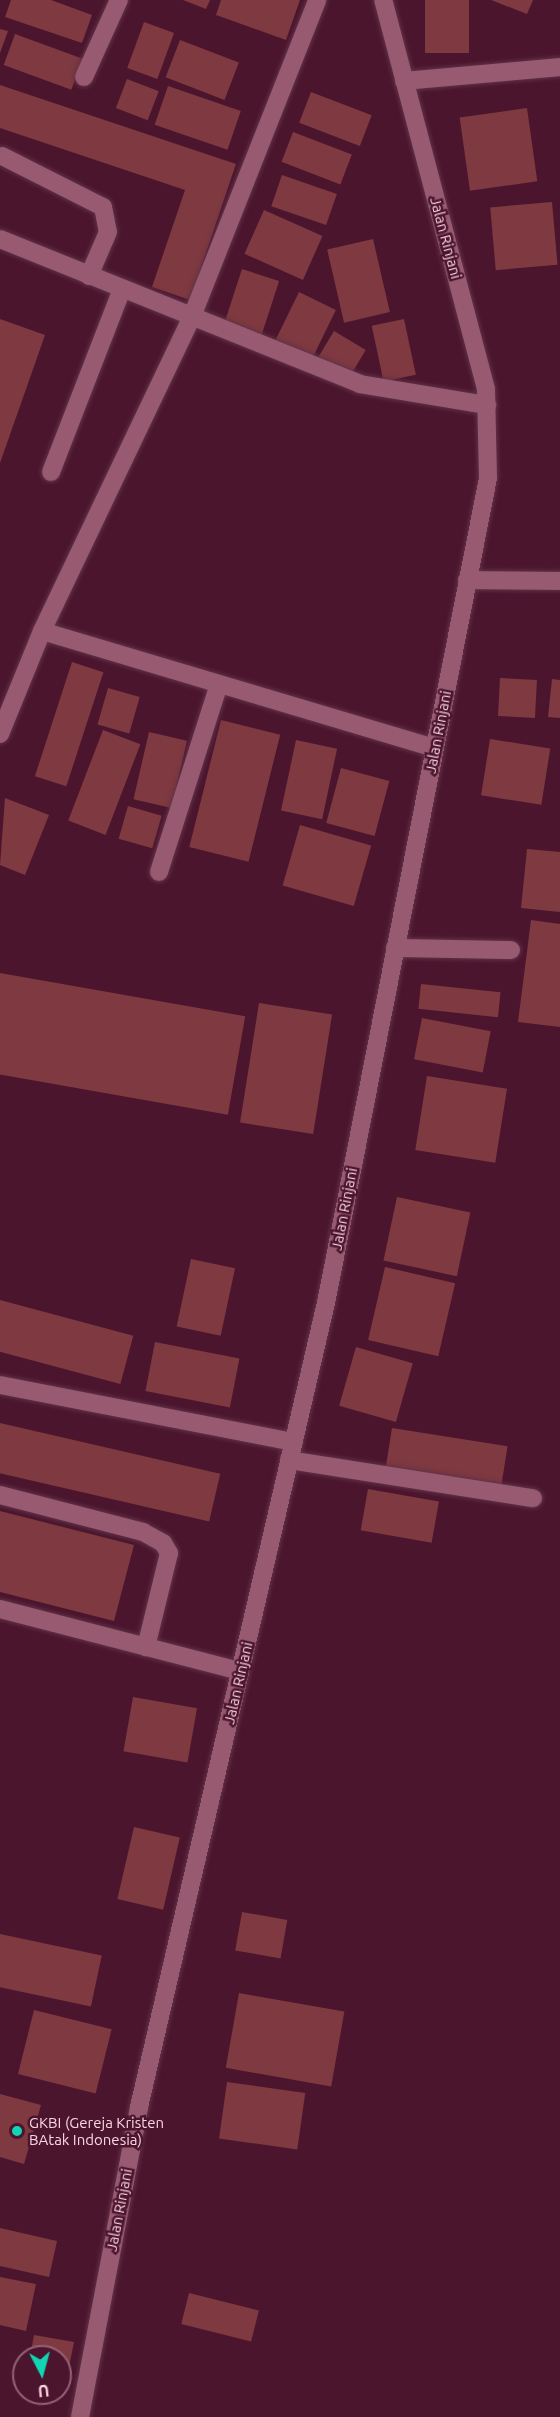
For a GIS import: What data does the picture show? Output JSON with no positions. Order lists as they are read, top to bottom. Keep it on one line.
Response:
{"streets":{"street":["Jalan Rinjani"]},"places":["GKBI (Gereja Kristen BAtak Indonesia)"],"north":"bottom"}
